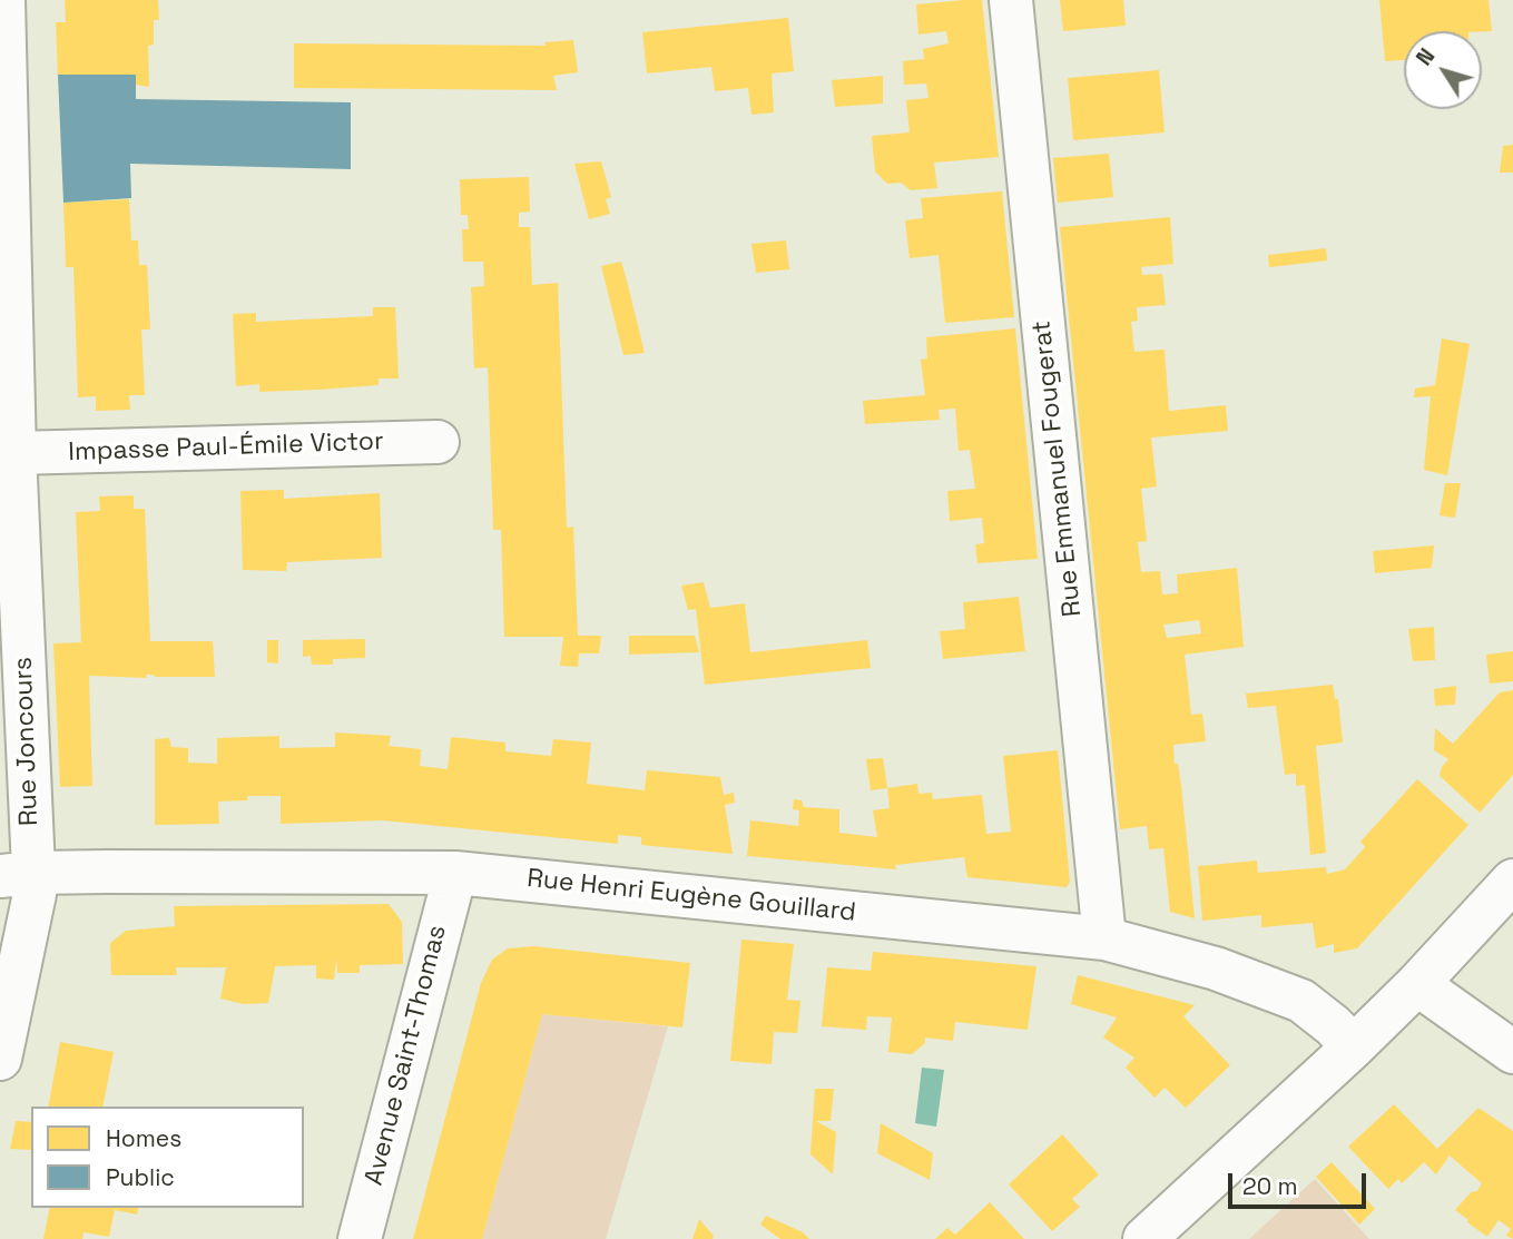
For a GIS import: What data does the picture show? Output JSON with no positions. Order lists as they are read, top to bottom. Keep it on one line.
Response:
{"streets":{"street":["Impasse Paul-Émile Victor","Rue Emmanuel Fougerat","Rue Joncours","Rue Henri Eugène Gouillard","Avenue Saint-Thomas"]},"crossings":[["Impasse Paul-Émile Victor","Rue Joncours"],["Rue Emmanuel Fougerat","Rue Henri Eugène Gouillard"],["Rue Joncours","Rue Henri Eugène Gouillard"],["Rue Henri Eugène Gouillard","Avenue Saint-Thomas"]],"legend":["Homes","Public"],"scale_bar":"20 m","north":"top left"}
